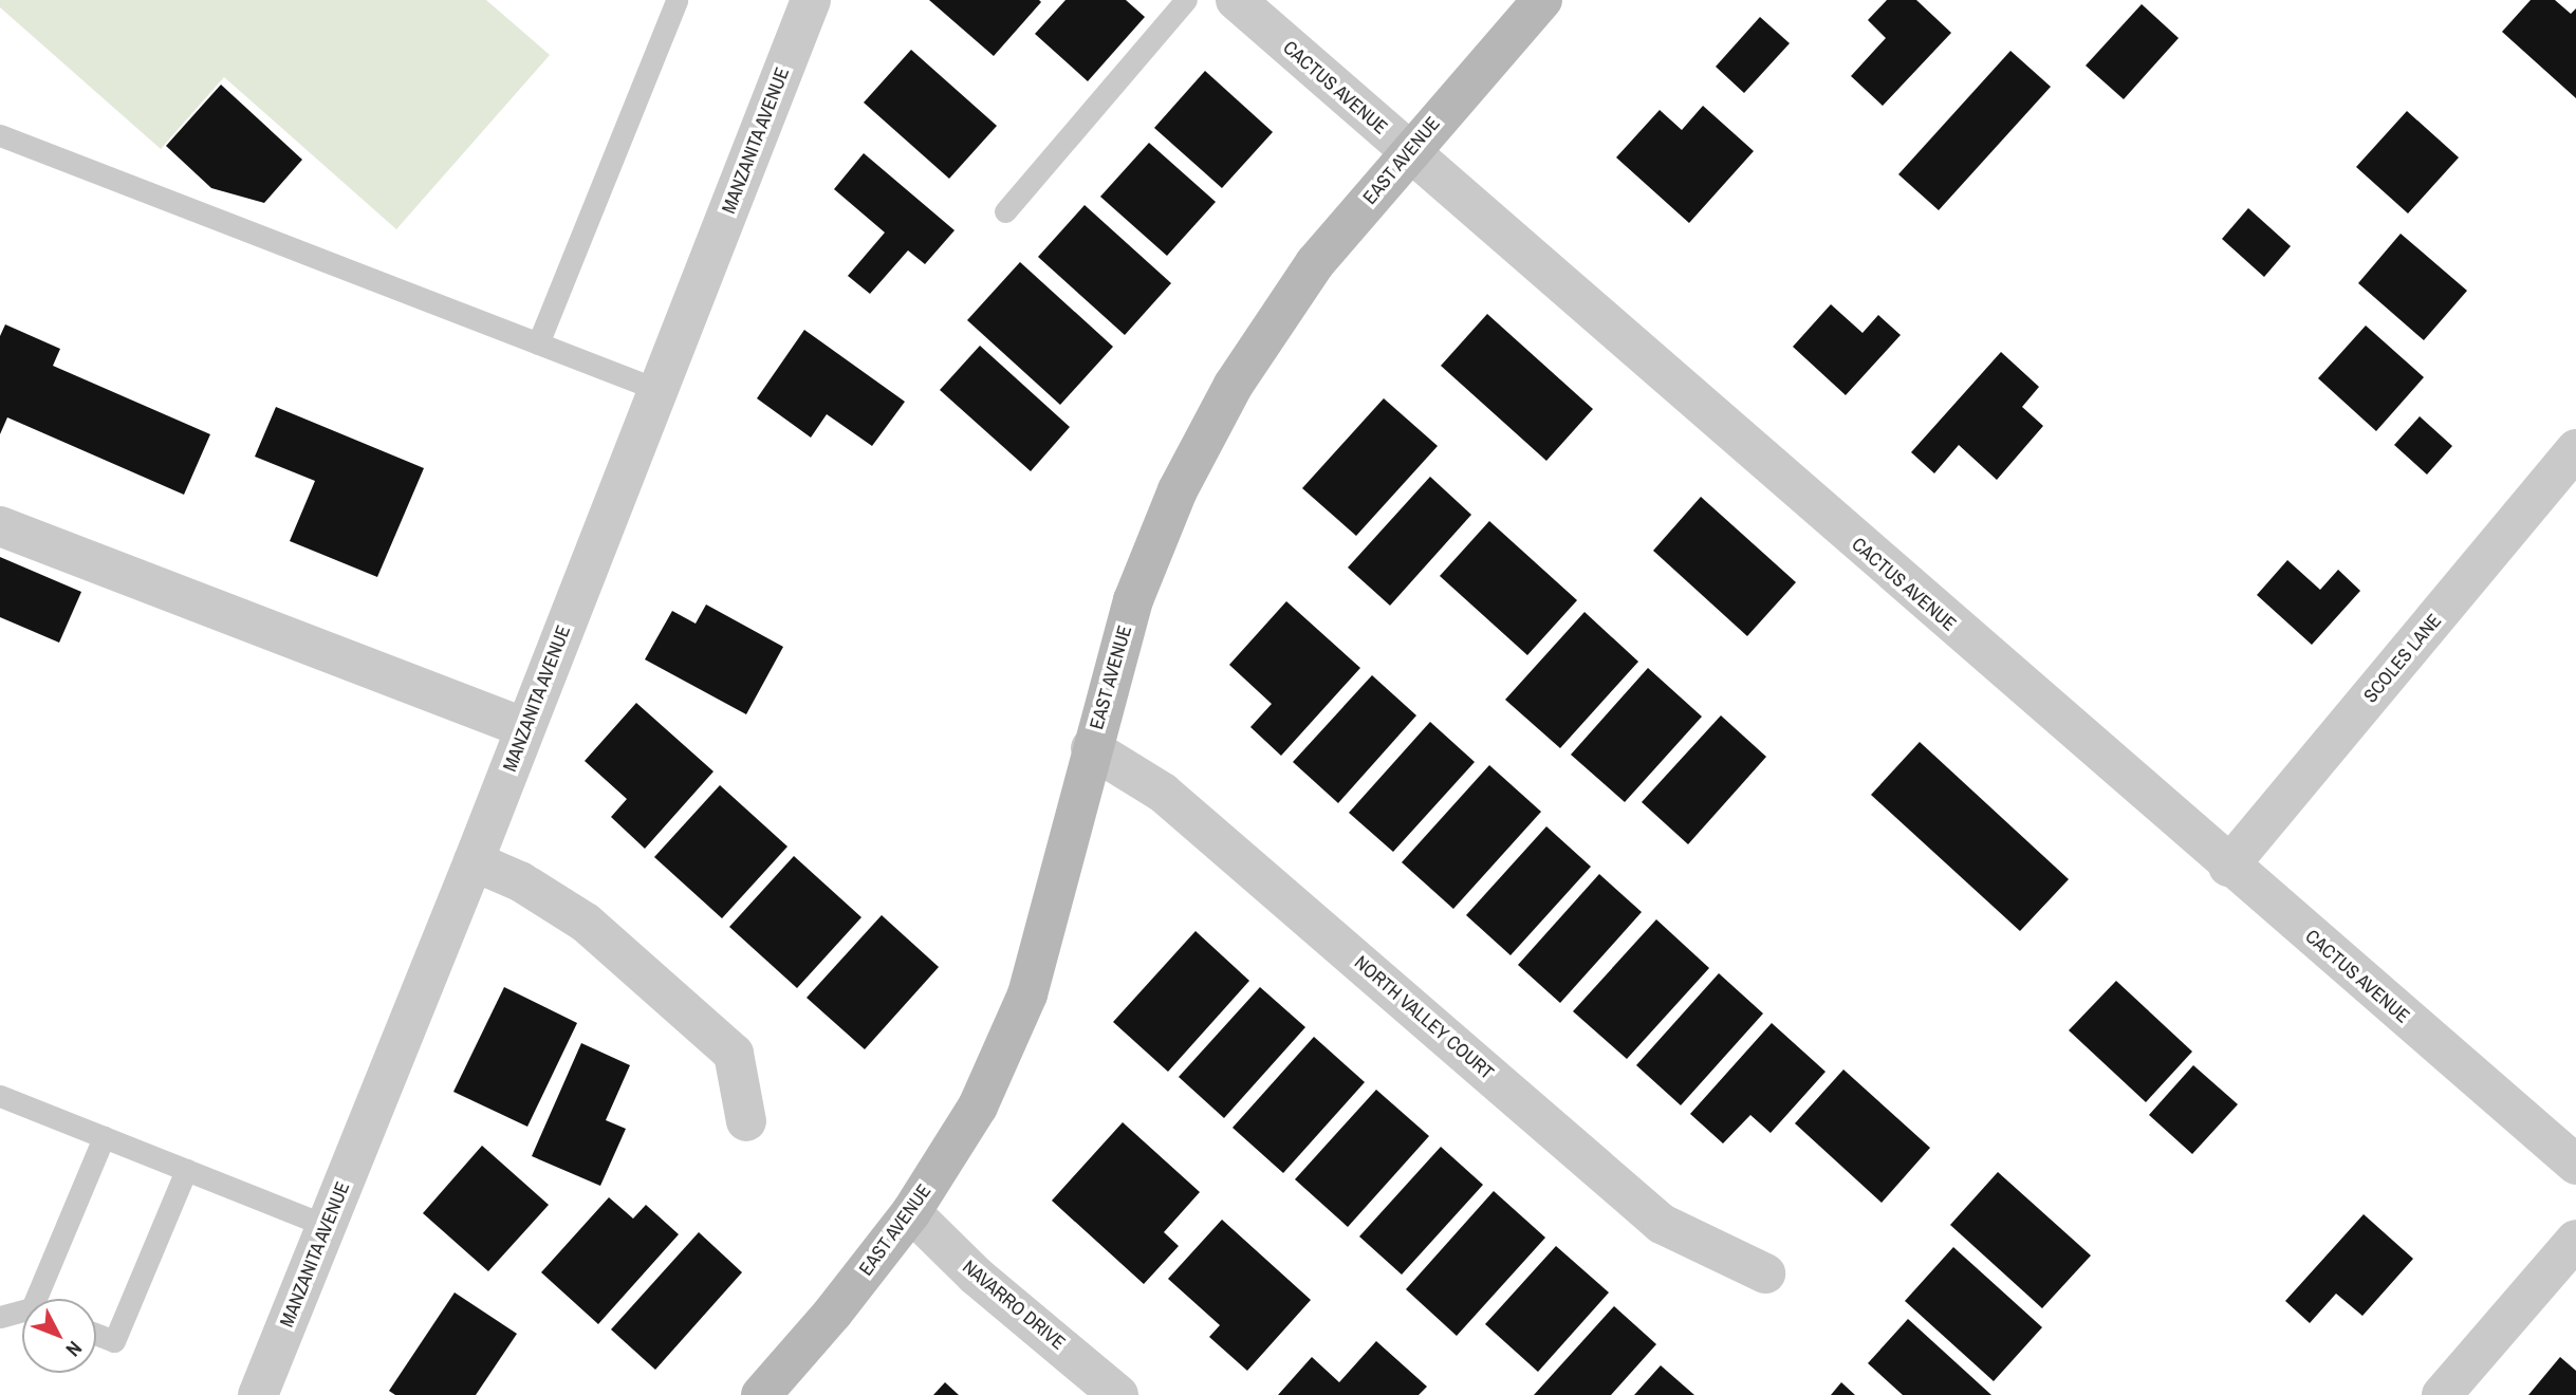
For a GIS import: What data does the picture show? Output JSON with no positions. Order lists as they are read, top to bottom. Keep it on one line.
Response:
{"streets":{"main road":["EAST AVENUE"],"street":["CACTUS AVENUE","MANZANITA AVENUE","SCOLES LANE","NORTH VALLEY COURT","NAVARRO DRIVE"]},"crossings":[["CACTUS AVENUE","EAST AVENUE"],["CACTUS AVENUE","SCOLES LANE"],["EAST AVENUE","NORTH VALLEY COURT"],["EAST AVENUE","NAVARRO DRIVE"]],"north":"bottom right"}
